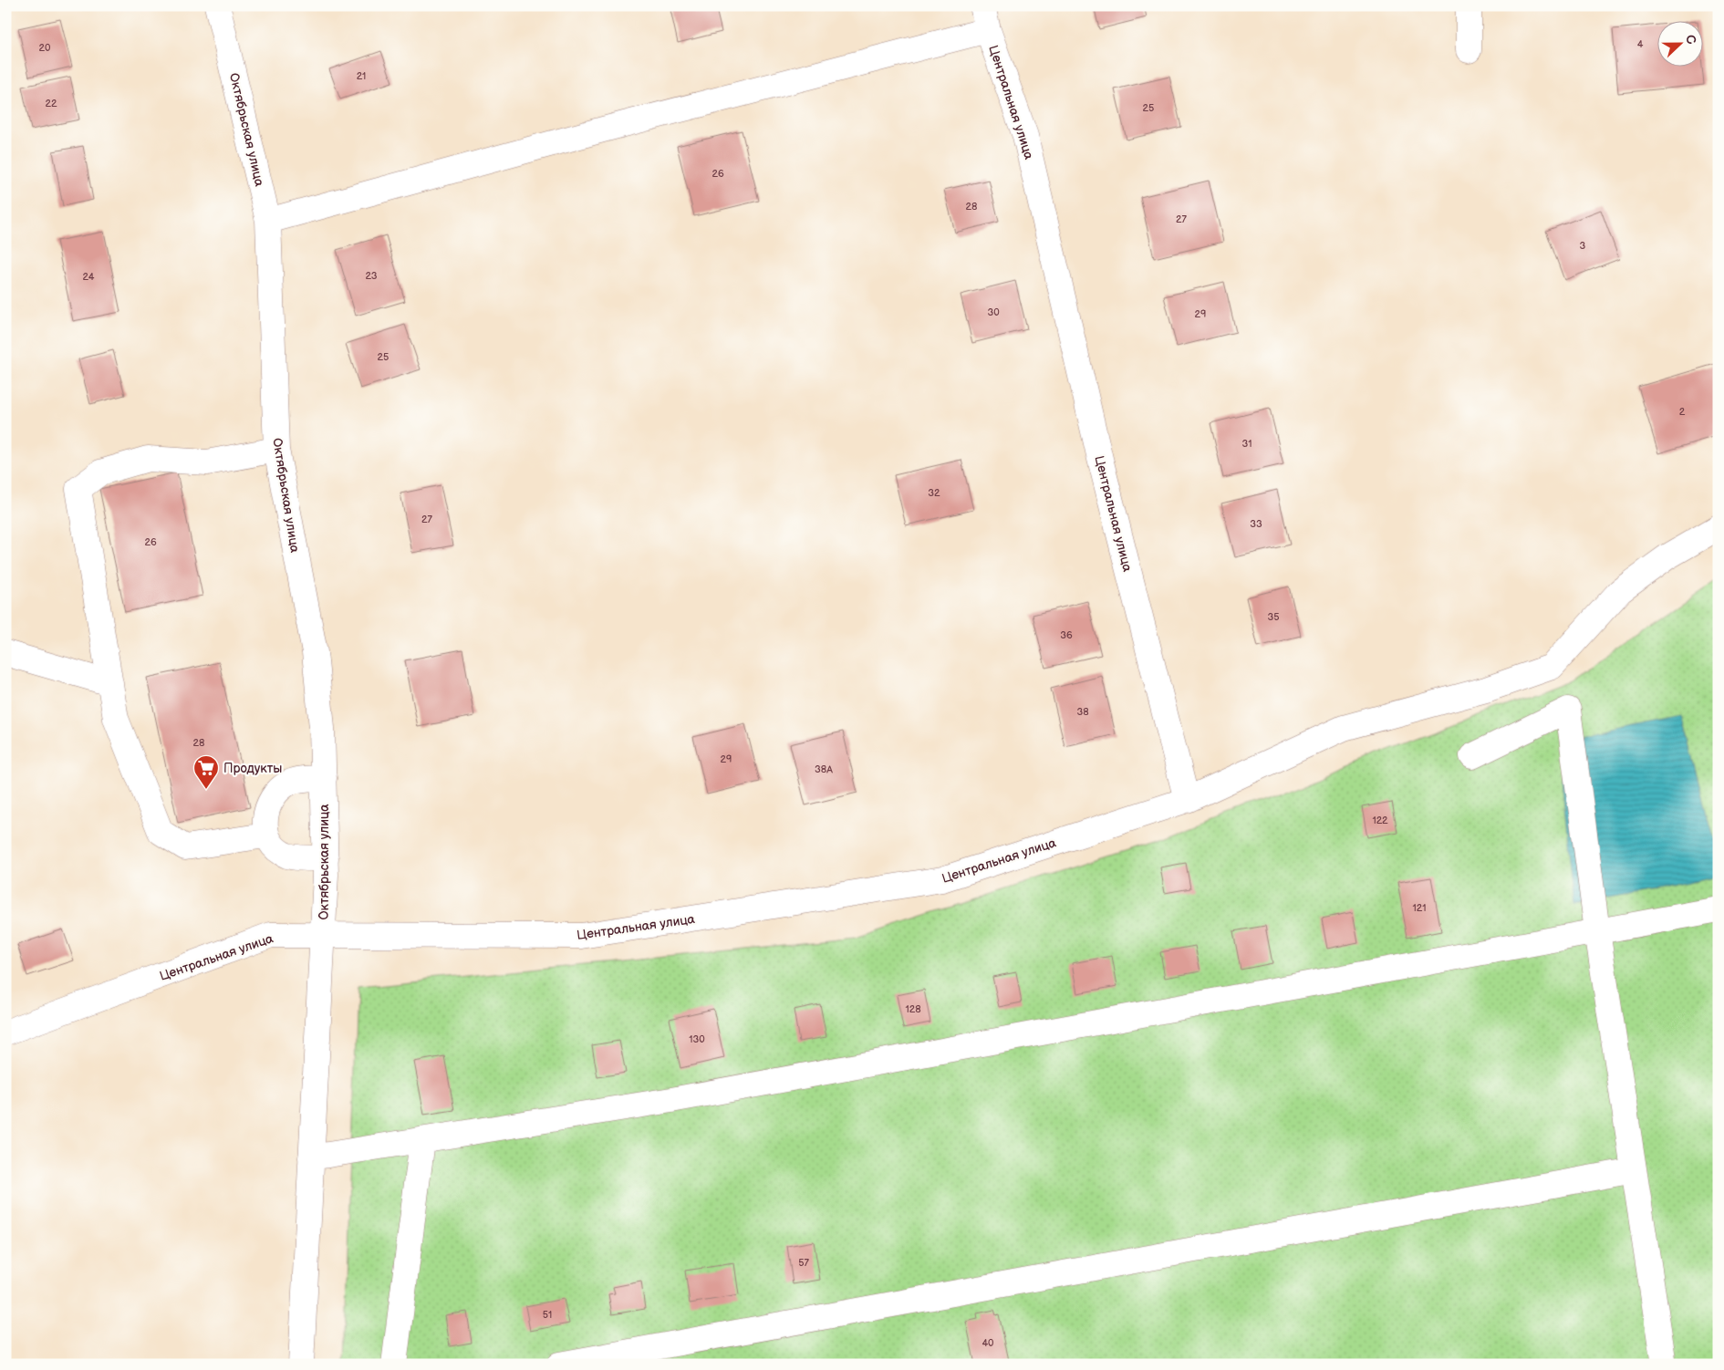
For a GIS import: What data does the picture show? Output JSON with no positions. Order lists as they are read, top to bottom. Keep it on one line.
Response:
{"streets":{"street":["Центральная улица","Октябрьская улица"]},"crossings":[["Центральная улица","Октябрьская улица"]],"places":{"supermarket":["Продукты"]},"house_numbers":["4","20","21","22","25","26","28","27","3","23","24","30","29","25","2","31","32","27","33","26","35","36","38","28","29","38А","122","121","128","130","57","51","40"],"north":"right"}
